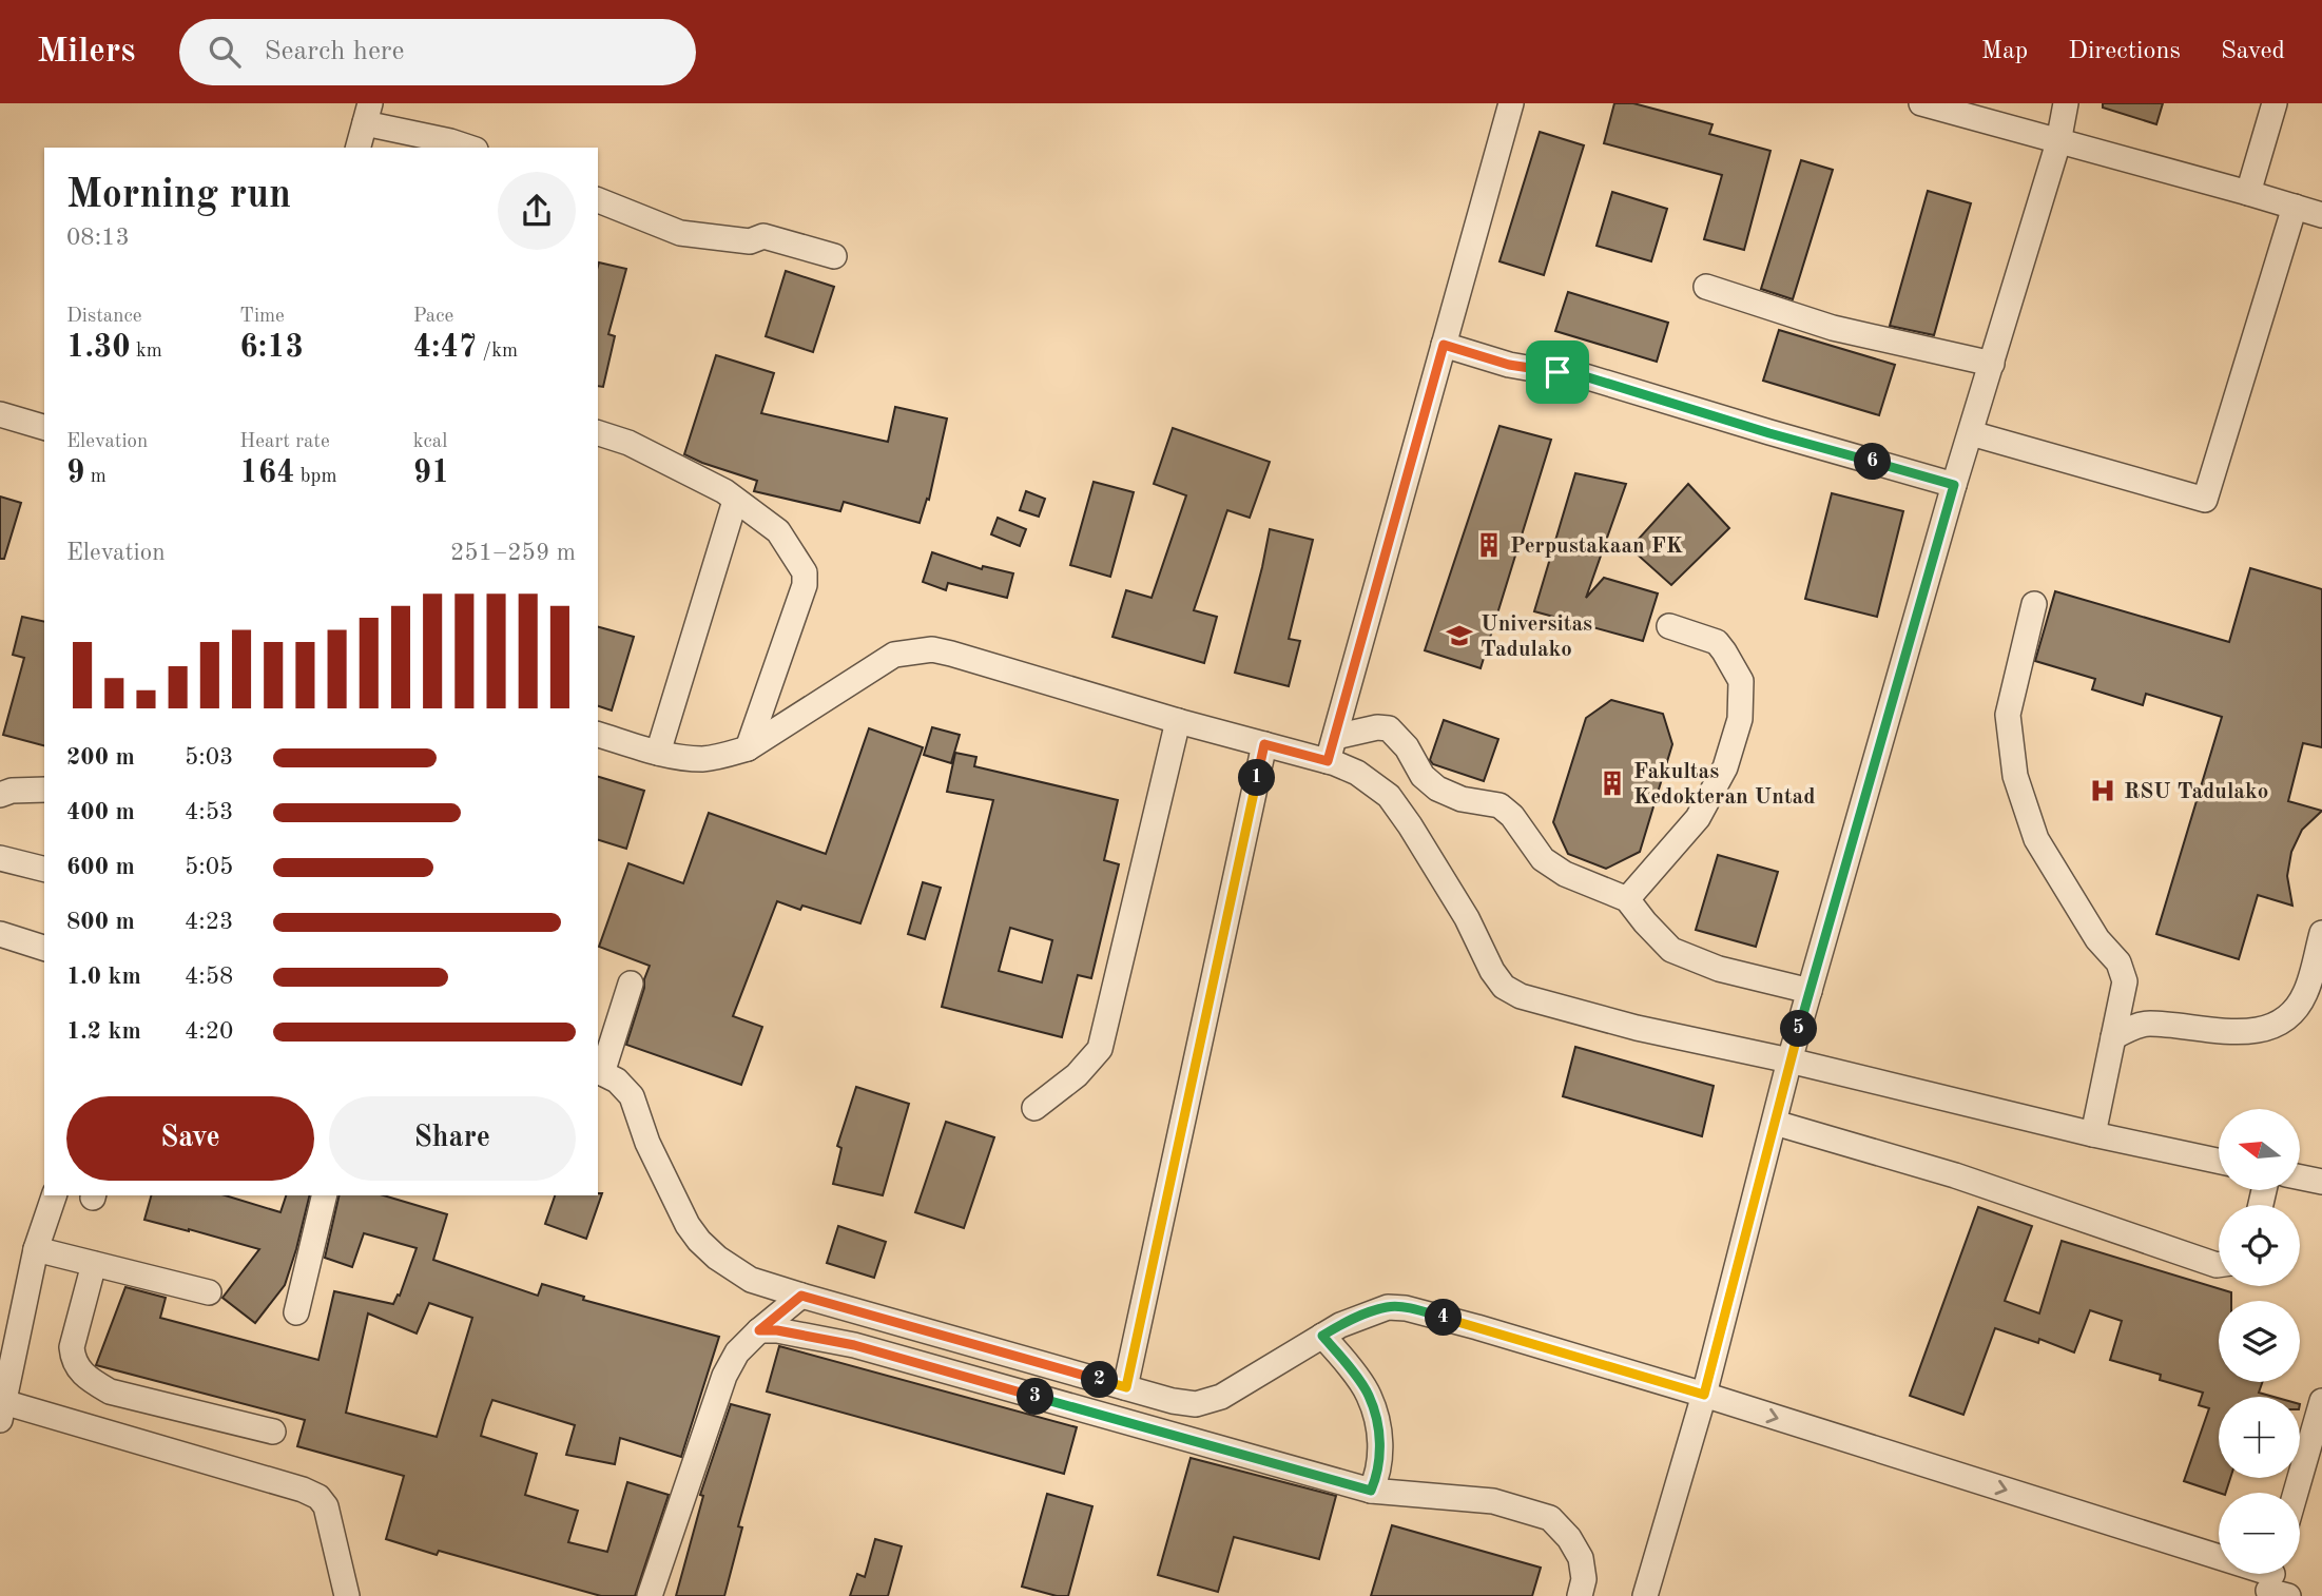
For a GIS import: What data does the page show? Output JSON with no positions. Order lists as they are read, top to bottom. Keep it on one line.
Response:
{"places":{"building":["Perpustakaan FK","Fakultas Kedokteran Untad"],"school or university":["Universitas Tadulako"],"hospital":["RSU Tadulako"]},"north":"left","page":{"header":"Milers","search":"Search here","nav":["Map","Directions","Saved"],"heading":["Morning run","08:13"],"stats":[["Distance","1.30 km"],["Time","6:13"],["Pace","4:47 /km"],["Elevation","9 m"],["Heart rate","164 bpm"],["kcal","91"]],"pins":["6","1","5","4","2","3"],"chart":["Elevation","251–259 m"],"list":[{"name":"200 m","note":"5:03"},{"name":"400 m","note":"4:53"},{"name":"600 m","note":"5:05"},{"name":"800 m","note":"4:23"},{"name":"1.0 km","note":"4:58"},{"name":"1.2 km","note":"4:20"}],"buttons":["Save","Share"],"map_buttons":["+","−"]}}
